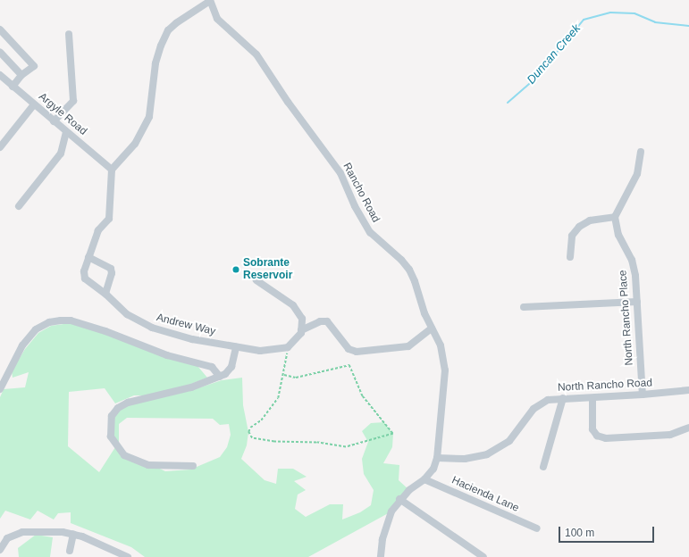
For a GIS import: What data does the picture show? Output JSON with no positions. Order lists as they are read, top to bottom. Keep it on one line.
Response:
{"streets":{"street":["Argyle Road","Rancho Road","North Rancho Place","Andrew Way","North Rancho Road","Hacienda Lane"]},"crossings":[["Argyle Road","Andrew Way"],["Rancho Road","North Rancho Road"],["North Rancho Place","North Rancho Road"]],"water":["Duncan Creek"],"places":["Sobrante Reservoir"],"scale_bar":"100 m"}
